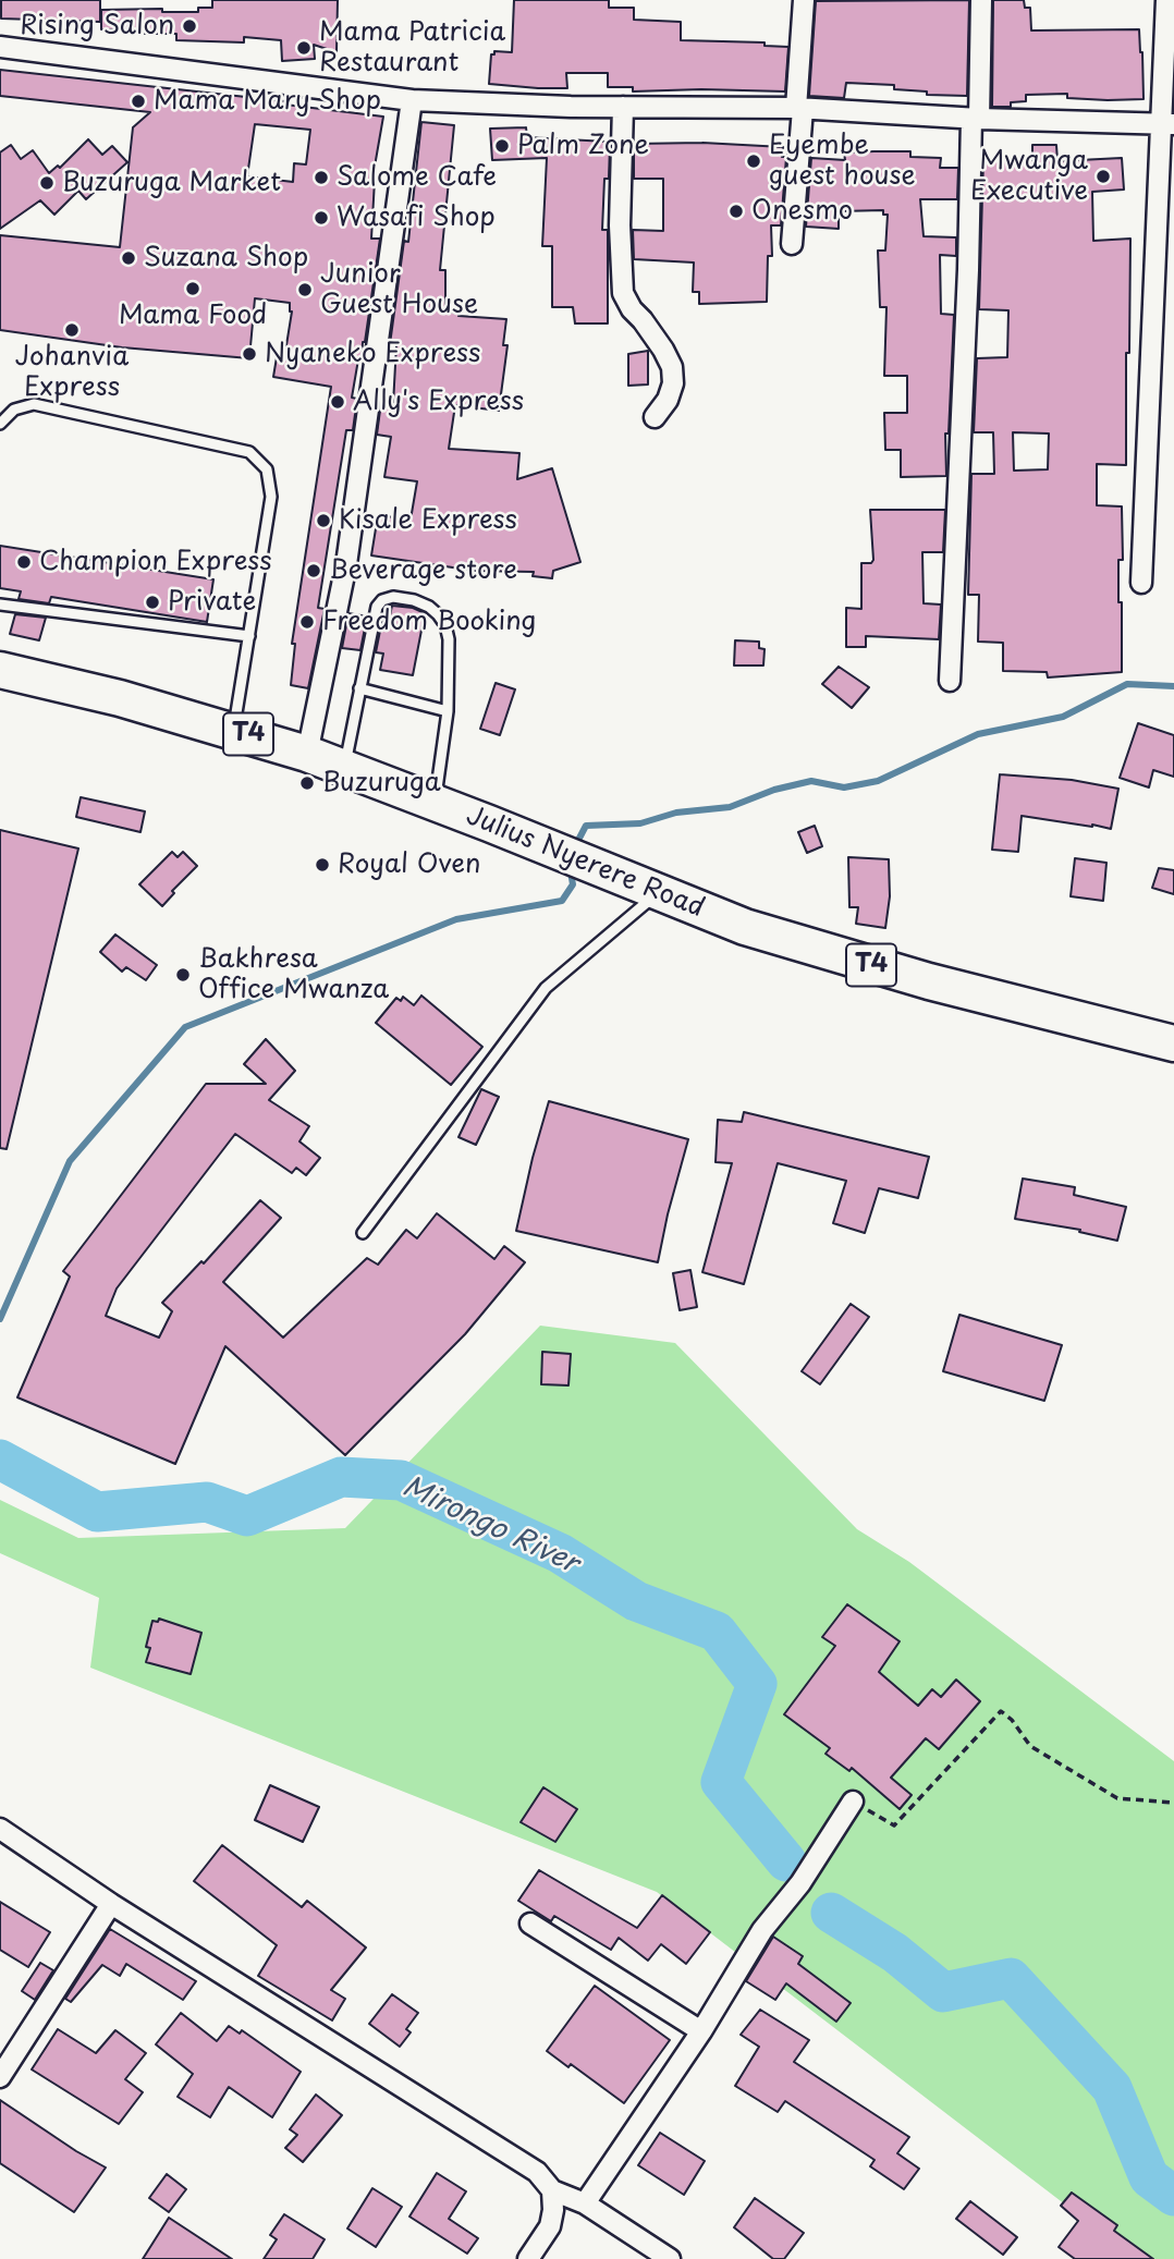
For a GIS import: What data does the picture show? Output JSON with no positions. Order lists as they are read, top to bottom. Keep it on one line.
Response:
{"streets":{"highway":["T4","Julius Nyerere Road"]},"water":["Mirongo River"],"places":["Rising Salon","Mama Patricia Restaurant","Mama Mary Shop","Palm Zone","Eyembe guest house","Mwanga Executive","Salome Cafe","Buzuruga Market","Onesmo","Wasafi Shop","Suzana Shop","Mama Food","Junior Guest House","Johanvia Express","Nyaneko Express","Ally's Express","Kisale Express","Champion Express","Beverage store","Private","Freedom Booking","Buzuruga","Royal Oven","Bakhresa Office Mwanza"]}
